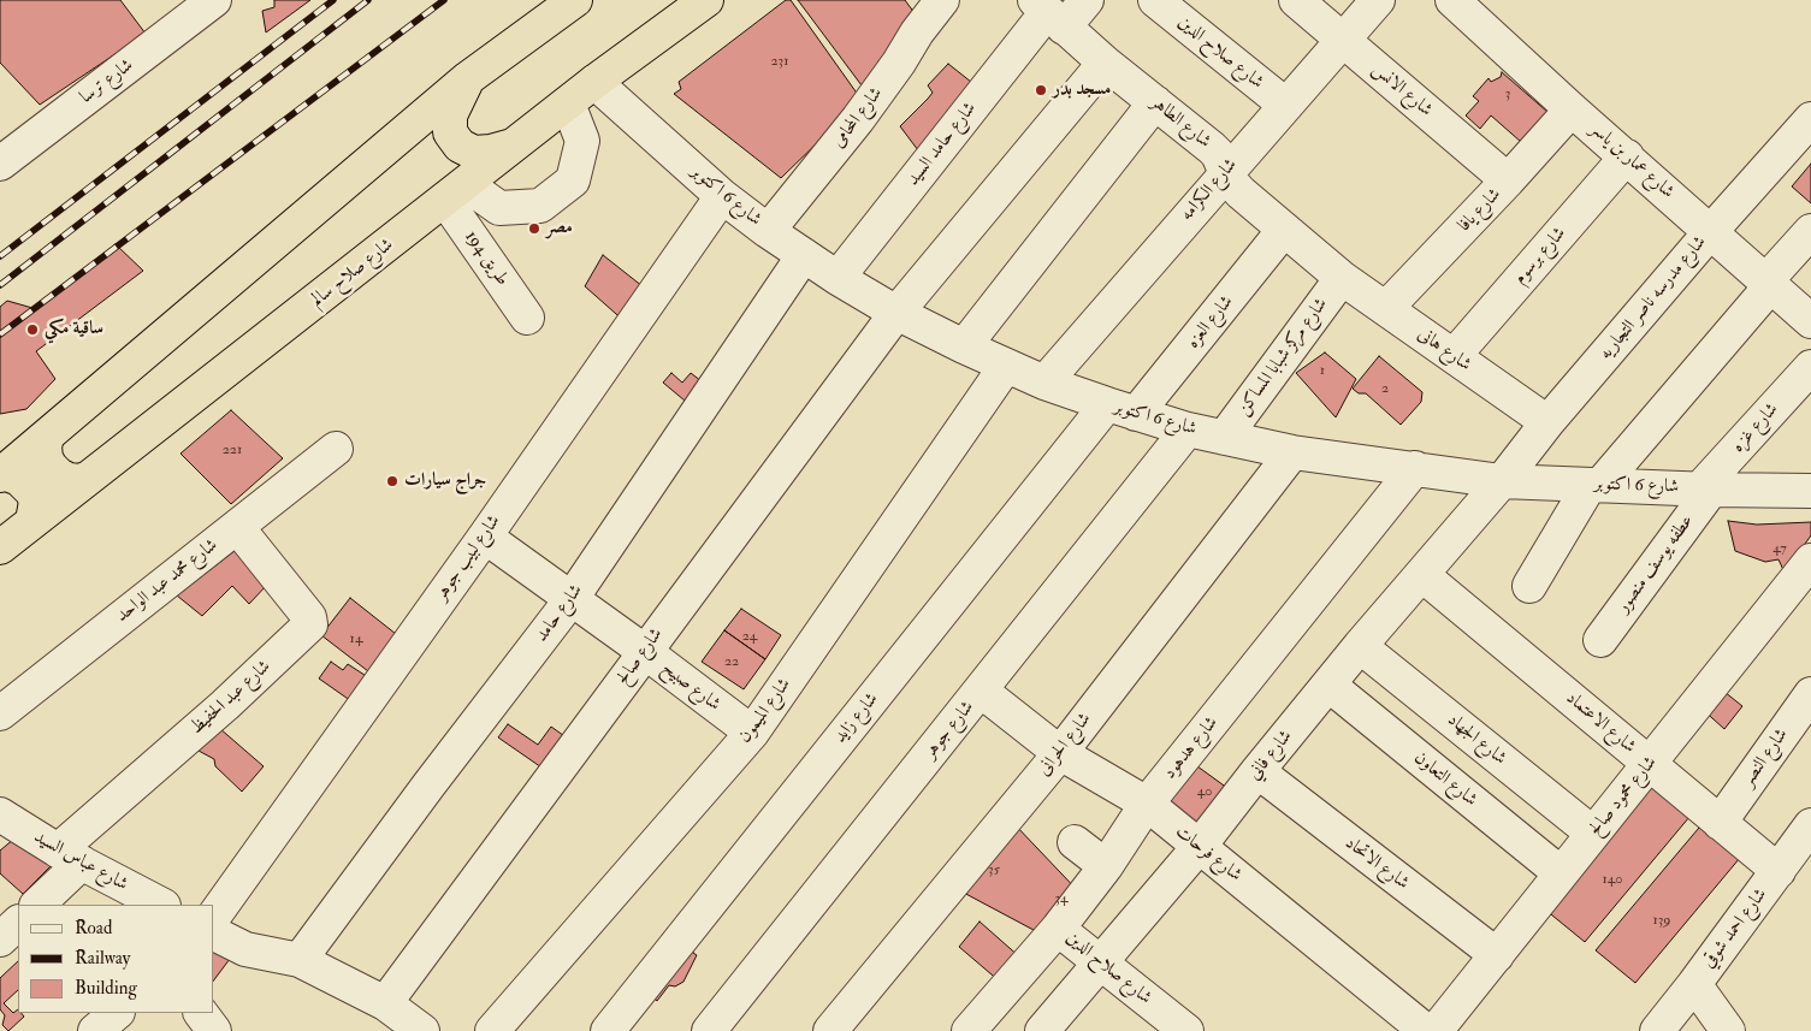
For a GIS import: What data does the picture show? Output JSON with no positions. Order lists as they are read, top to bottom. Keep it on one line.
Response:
{"streets":{"highway":["شارع صلاح سالم"],"street":["شارع صلاح الدين","شارع ترسا","شارع الانس","شارع المحامى","شارع الطاهر","شارع حامد السيد","شارع عمار بن ياسر","شارع الكرامه","شارع 6 اكتوبر","شارع يافا","شارع برسوم","طريق 194","شارع مدرسه ناصر التجاريه","شارع العزه","شارع هانى","شارع مركز شبابا المساكن","شارع غزه","شارع لبيب جوهر","عطفه يوسف منصور","شارع محمد عبد الواحد","شارع حامد","شارع صالح","شارع صبيح","شارع عبد الحفيظ","شارع الميمون","شارع زايد","شارع الاعتماد","شارع جوهر","شارع الجهاد","شارع الحرانى","شارع هدهود","شارع فاني","شارع النصر","شارع التعاون","شارع محمود صالح","شارع فرحات","شارع عباس السيد","شارع الاتحاد","شارع احمد شوقي"]},"crossings":[["شارع صلاح الدين","شارع الكرامه"],["شارع صلاح الدين","شارع هدهود"],["شارع صلاح الدين","شارع فاني"],["شارع الانس","شارع الكرامه"],["شارع الانس","شارع يافا"],["شارع المحامى","شارع 6 اكتوبر"],["شارع الطاهر","شارع حامد السيد"],["شارع الطاهر","شارع الكرامه"],["شارع الطاهر","شارع العزه"],["شارع الطاهر","شارع هانى"],["شارع الطاهر","شارع مركز شبابا المساكن"],["شارع الطاهر","شارع صالح"],["شارع حامد السيد","شارع 6 اكتوبر"],["شارع عمار بن ياسر","شارع يافا"],["شارع عمار بن ياسر","شارع برسوم"],["شارع عمار بن ياسر","شارع مدرسه ناصر التجاريه"],["شارع الكرامه","شارع 6 اكتوبر"],["شارع 6 اكتوبر","شارع صلاح سالم"],["شارع 6 اكتوبر","شارع مدرسه ناصر التجاريه"],["شارع 6 اكتوبر","شارع العزه"],["شارع 6 اكتوبر","شارع مركز شبابا المساكن"],["شارع 6 اكتوبر","شارع غزه"],["شارع 6 اكتوبر","شارع لبيب جوهر"],["شارع 6 اكتوبر","عطفه يوسف منصور"],["شارع 6 اكتوبر","شارع حامد"],["شارع 6 اكتوبر","شارع صالح"],["شارع 6 اكتوبر","شارع الميمون"],["شارع 6 اكتوبر","شارع زايد"],["شارع 6 اكتوبر","شارع جوهر"],["شارع 6 اكتوبر","شارع الحرانى"],["شارع 6 اكتوبر","شارع هدهود"],["شارع 6 اكتوبر","شارع فاني"],["شارع يافا","شارع هانى"],["شارع برسوم","شارع هانى"],["طريق 194","شارع صلاح سالم"],["شارع مدرسه ناصر التجاريه","شارع هانى"],["شارع مدرسه ناصر التجاريه","شارع فاني"],["شارع العزه","شارع زايد"],["شارع هانى","شارع مركز شبابا المساكن"],["شارع غزه","عطفه يوسف منصور"],["شارع لبيب جوهر","شارع صبيح"],["شارع محمد عبد الواحد","شارع عبد الحفيظ"],["شارع حامد","شارع صبيح"],["شارع صالح","شارع صبيح"],["شارع صبيح","شارع الميمون"],["شارع عبد الحفيظ","شارع عباس السيد"],["شارع الاعتماد","شارع فاني"],["شارع الاعتماد","شارع النصر"],["شارع الاعتماد","شارع محمود صالح"],["شارع الاعتماد","شارع احمد شوقي"],["شارع جوهر","شارع فرحات"],["شارع الجهاد","شارع فاني"],["شارع الجهاد","شارع محمود صالح"],["شارع الحرانى","شارع فرحات"],["شارع هدهود","شارع فرحات"],["شارع فاني","شارع التعاون"],["شارع فاني","شارع فرحات"],["شارع فاني","شارع الاتحاد"],["شارع التعاون","شارع محمود صالح"],["شارع محمود صالح","شارع الاتحاد"]],"places":["مسجد بدر","مصر","ساقية مكي","جراج سيارات"],"house_numbers":["231","3","1","2","221","47","24","14","22","40","35","140","34","139"],"legend":["Road","Railway","Building"]}
